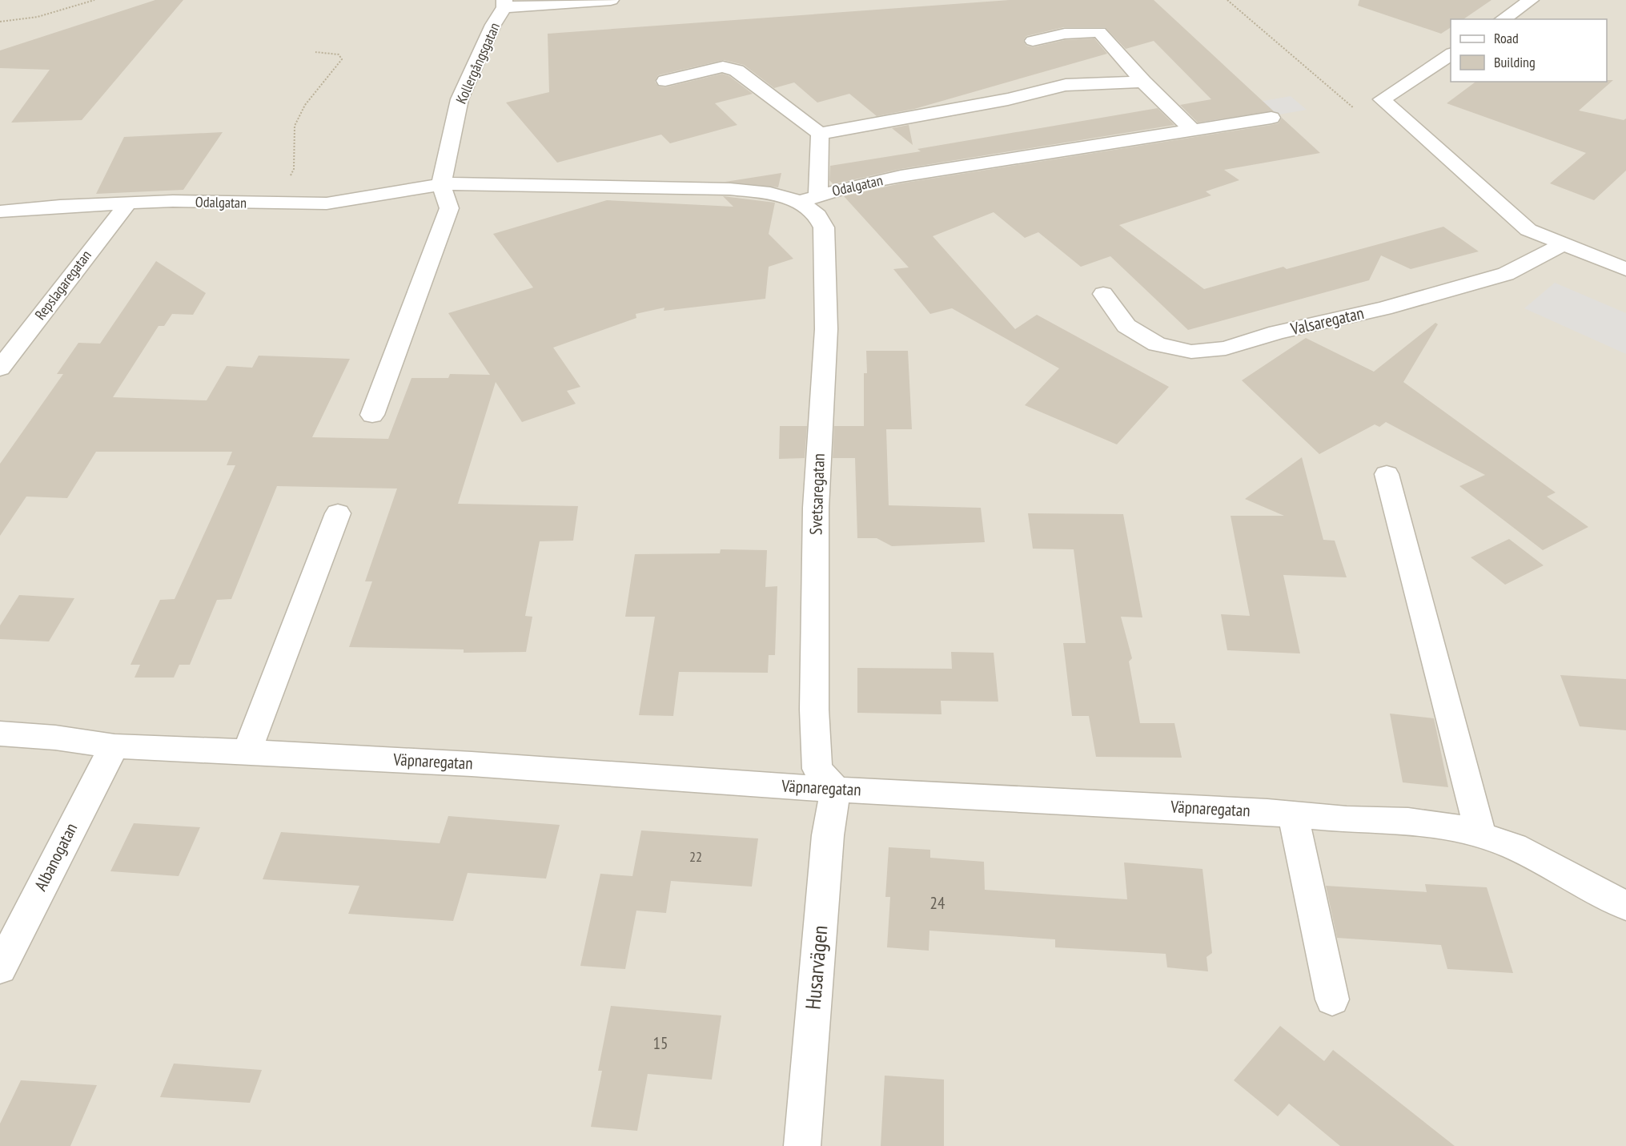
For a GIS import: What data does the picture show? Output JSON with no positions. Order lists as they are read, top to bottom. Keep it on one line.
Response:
{"streets":{"street":["Kollergångsgatan","Odalgatan","Repslagaregatan","Valsaregatan","Svetsaregatan","Väpnaregatan","Albanogatan","Husarvägen"]},"crossings":[["Kollergångsgatan","Odalgatan"],["Odalgatan","Repslagaregatan"],["Odalgatan","Svetsaregatan"],["Svetsaregatan","Väpnaregatan"],["Svetsaregatan","Husarvägen"],["Väpnaregatan","Albanogatan"],["Väpnaregatan","Husarvägen"]],"house_numbers":["22","24","15"],"legend":["Road","Building"]}
